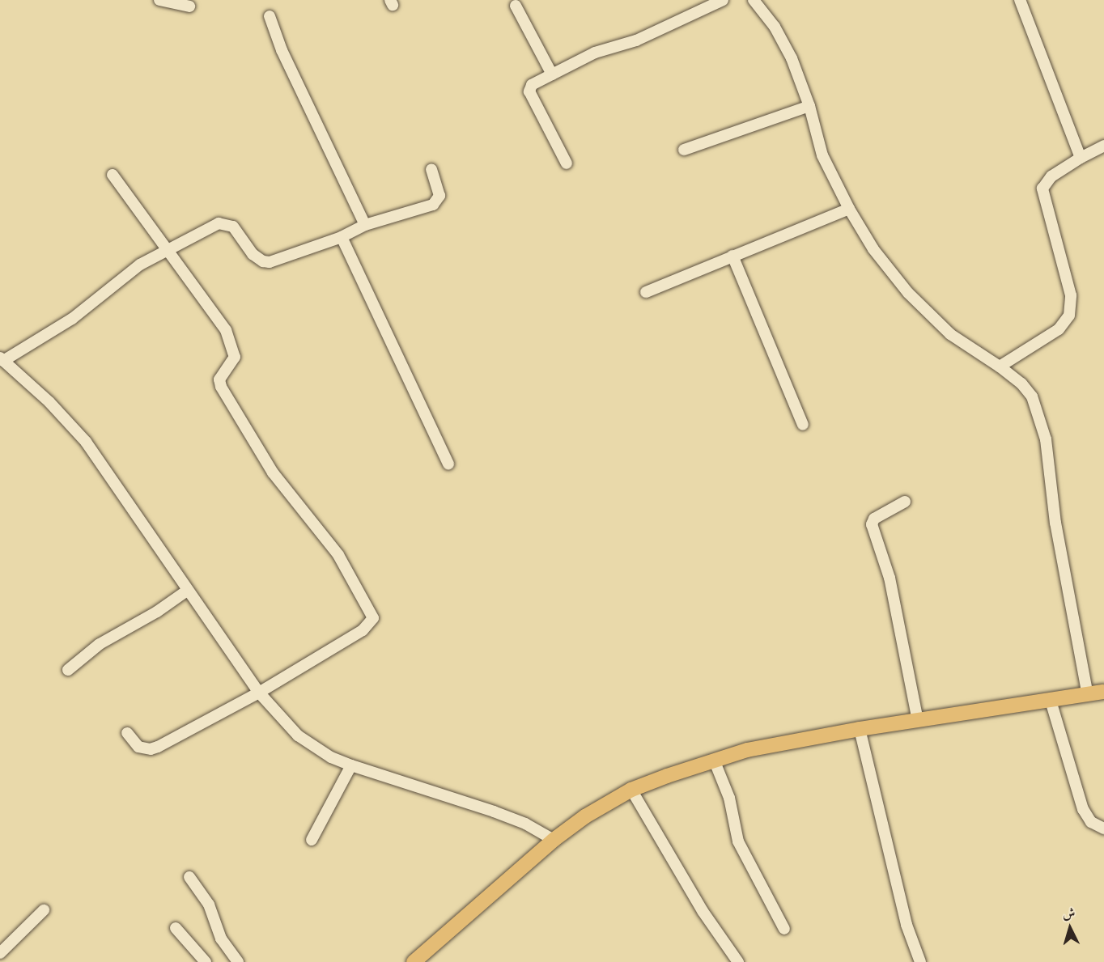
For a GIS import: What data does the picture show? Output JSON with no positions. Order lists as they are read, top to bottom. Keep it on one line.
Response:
{"north":"top"}
